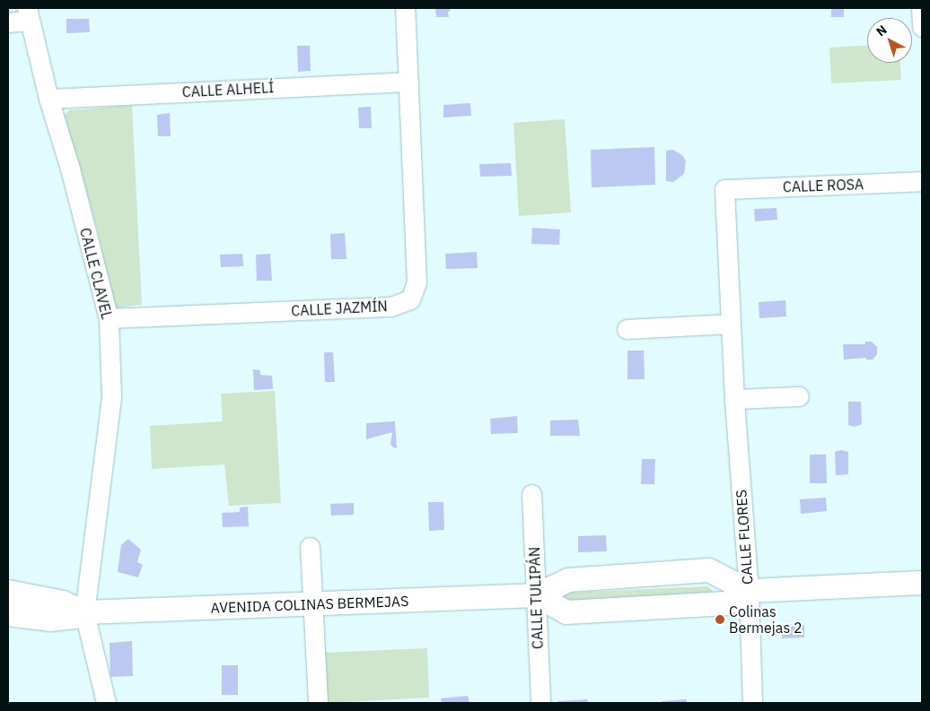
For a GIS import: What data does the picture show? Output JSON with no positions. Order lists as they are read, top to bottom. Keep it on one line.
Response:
{"streets":{"street":["CALLE ALHELÍ","CALLE ROSA","CALLE CLAVEL","CALLE JAZMÍN","CALLE FLORES","CALLE TULIPÁN","AVENIDA COLINAS BERMEJAS"]},"crossings":[["CALLE ALHELÍ","CALLE CLAVEL"],["CALLE ALHELÍ","CALLE JAZMÍN"],["CALLE ROSA","CALLE FLORES"],["CALLE CLAVEL","CALLE JAZMÍN"],["CALLE CLAVEL","AVENIDA COLINAS BERMEJAS"],["CALLE FLORES","AVENIDA COLINAS BERMEJAS"],["CALLE TULIPÁN","AVENIDA COLINAS BERMEJAS"]],"places":["Colinas Bermejas 2"],"north":"top left"}
